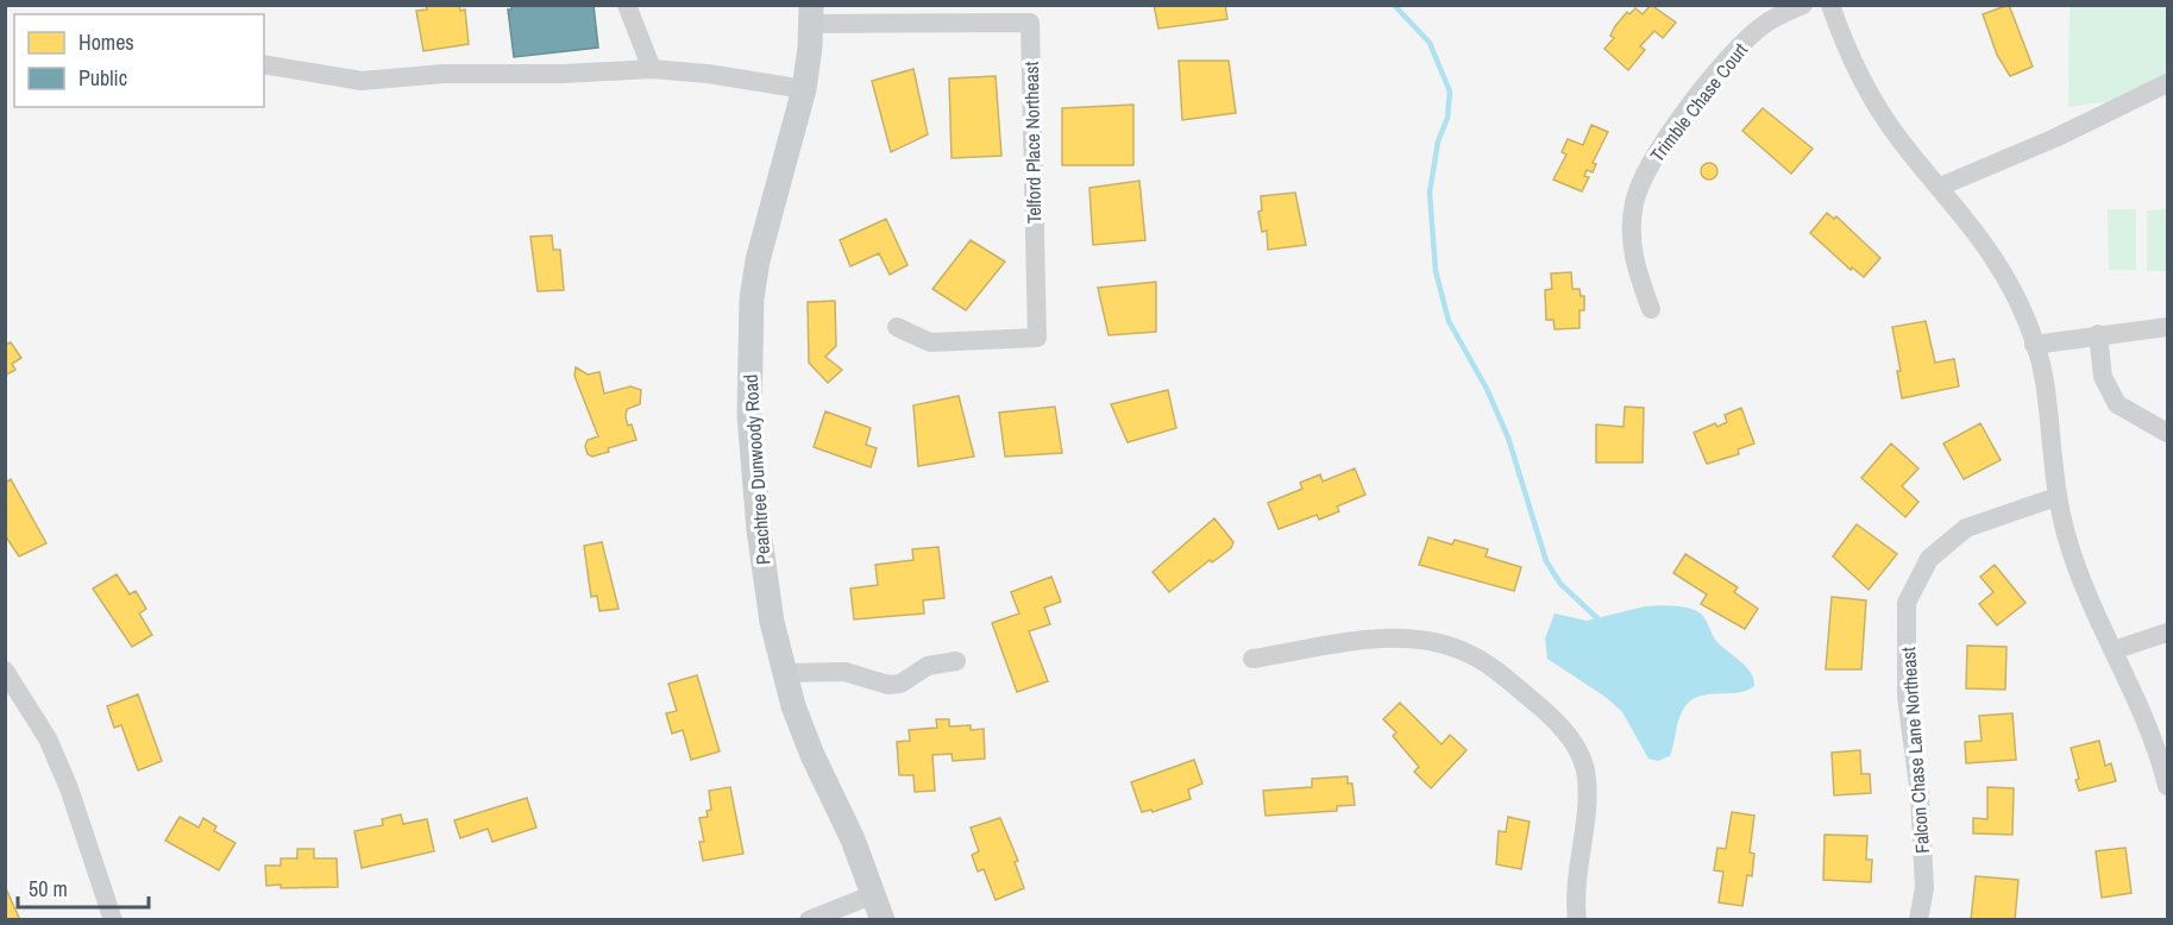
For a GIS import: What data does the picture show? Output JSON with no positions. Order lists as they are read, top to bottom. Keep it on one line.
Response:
{"streets":{"main road":["Peachtree Dunwoody Road"],"street":["Trimble Chase Court","Telford Place Northeast","Falcon Chase Lane Northeast"]},"crossings":[["Telford Place Northeast","Peachtree Dunwoody Road"]],"legend":["Homes","Public"],"scale_bar":"50 m"}
